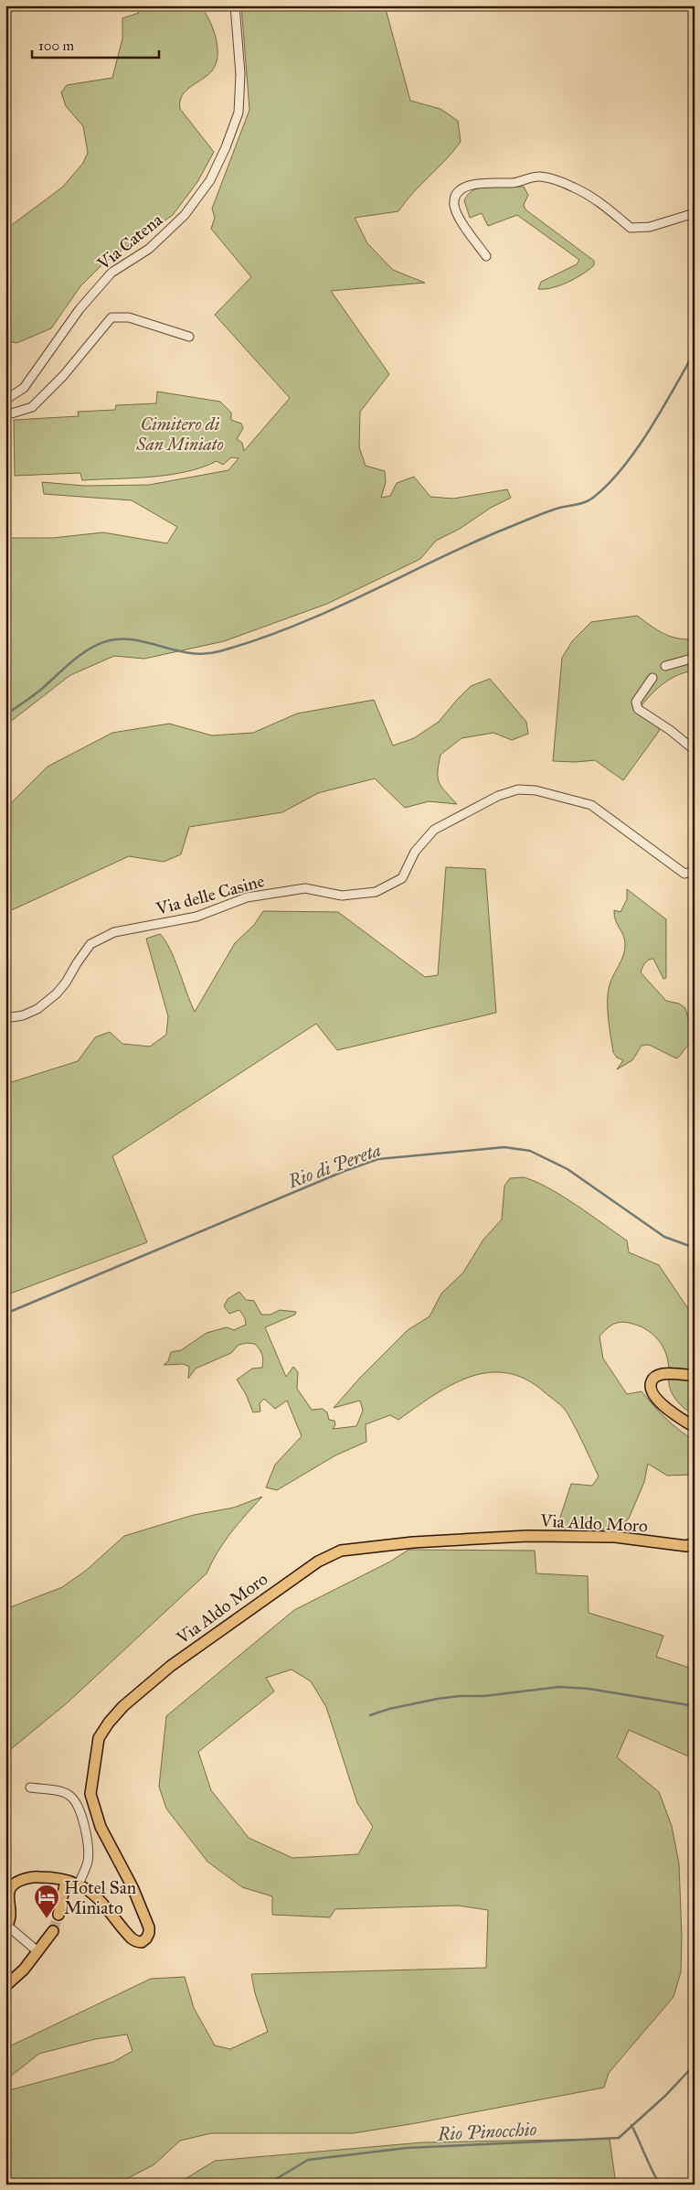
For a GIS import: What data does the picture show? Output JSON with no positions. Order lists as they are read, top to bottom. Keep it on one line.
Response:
{"streets":{"main road":["Via Aldo Moro"],"street":["Via Catena","Via delle Casine"]},"water":["Rio di Pereta","Rio Pinocchio"],"parks":["Cimitero di San Miniato"],"places":{"hotel":["Hotel San Miniato"]},"scale_bar":"100 m"}
